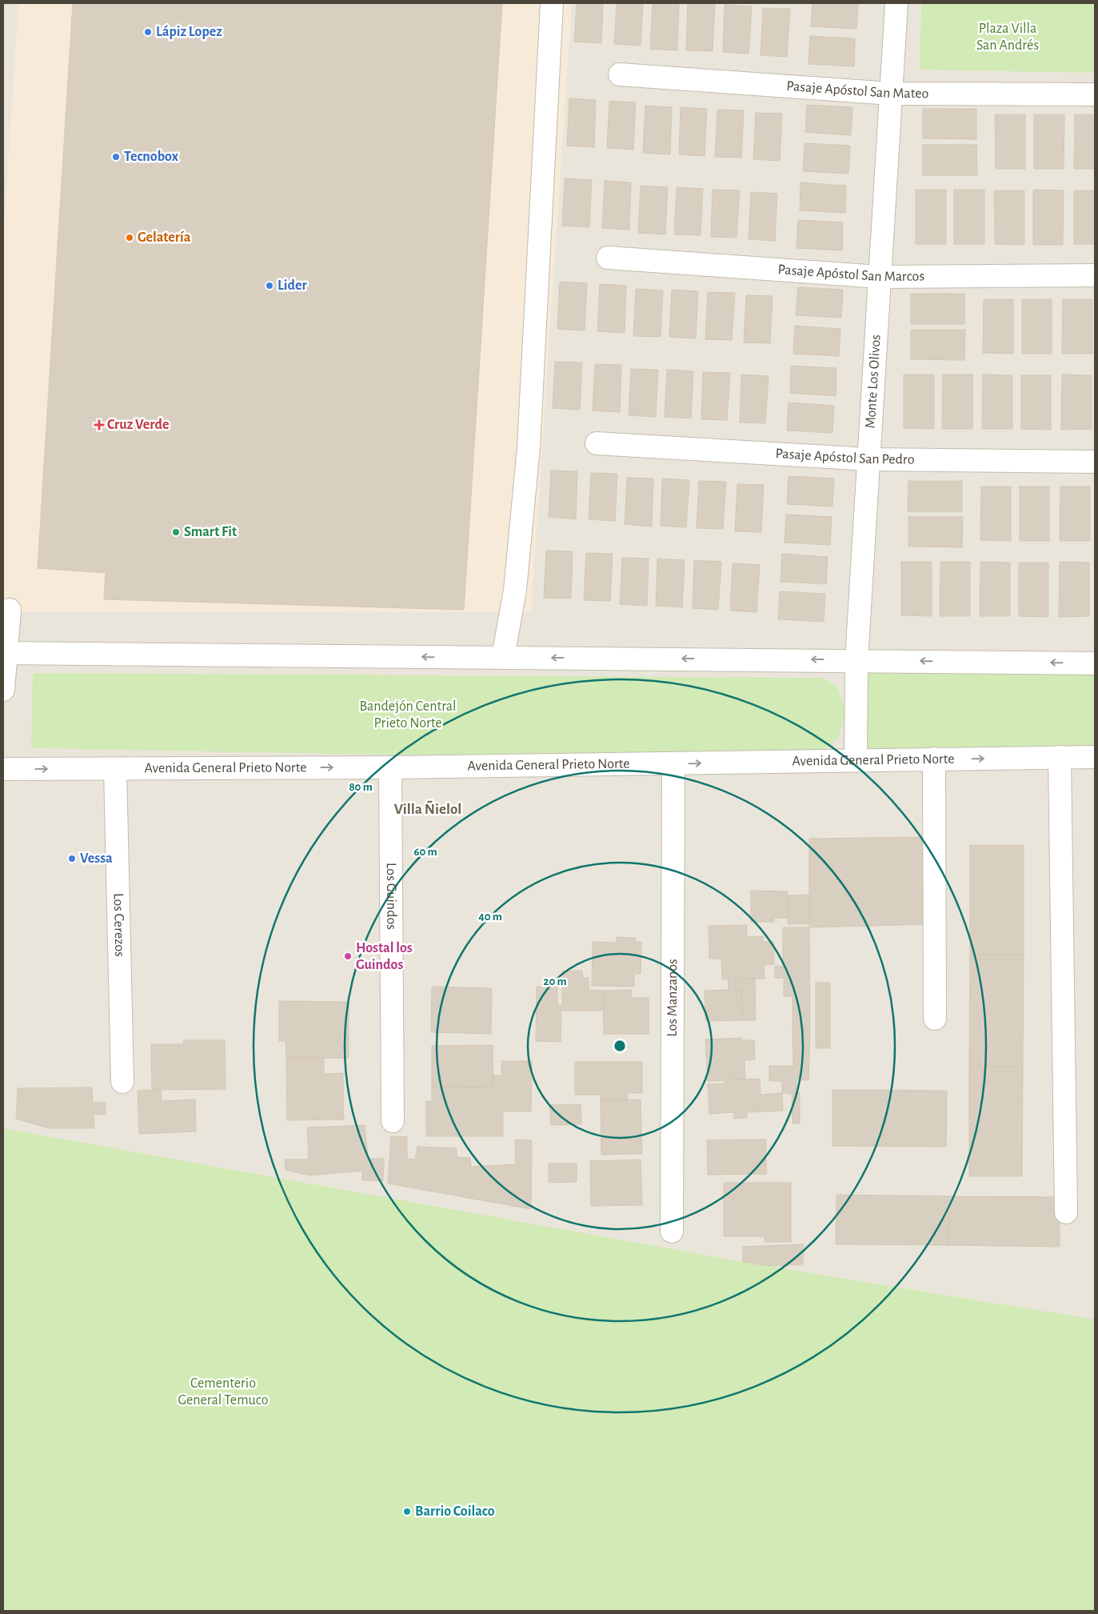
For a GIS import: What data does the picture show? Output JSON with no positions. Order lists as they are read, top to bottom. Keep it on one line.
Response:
{"streets":{"street":["Pasaje Apóstol San Mateo","Pasaje Apóstol San Marcos","Monte Los Olivos","Pasaje Apóstol San Pedro","Avenida General Prieto Norte","Los Guindos","Los Cerezos","Los Manzanos"]},"crossings":[["Pasaje Apóstol San Mateo","Monte Los Olivos"],["Pasaje Apóstol San Marcos","Monte Los Olivos"],["Monte Los Olivos","Pasaje Apóstol San Pedro"],["Monte Los Olivos","Avenida General Prieto Norte"],["Avenida General Prieto Norte","Los Guindos"],["Avenida General Prieto Norte","Los Cerezos"],["Avenida General Prieto Norte","Los Manzanos"]],"districts":["Villa Ñielol"],"parks":["Plaza Villa San Andrés","Bandejón Central Prieto Norte","Cementerio General Temuco"],"places":{"other":["Lápiz Lopez","Tecnobox","Gelatería","Lider","Smart Fit","Vessa","Hostal los Guindos","Barrio Coilaco"],"health":["Cruz Verde"]},"rings":["80 m","60 m","40 m","20 m"]}
